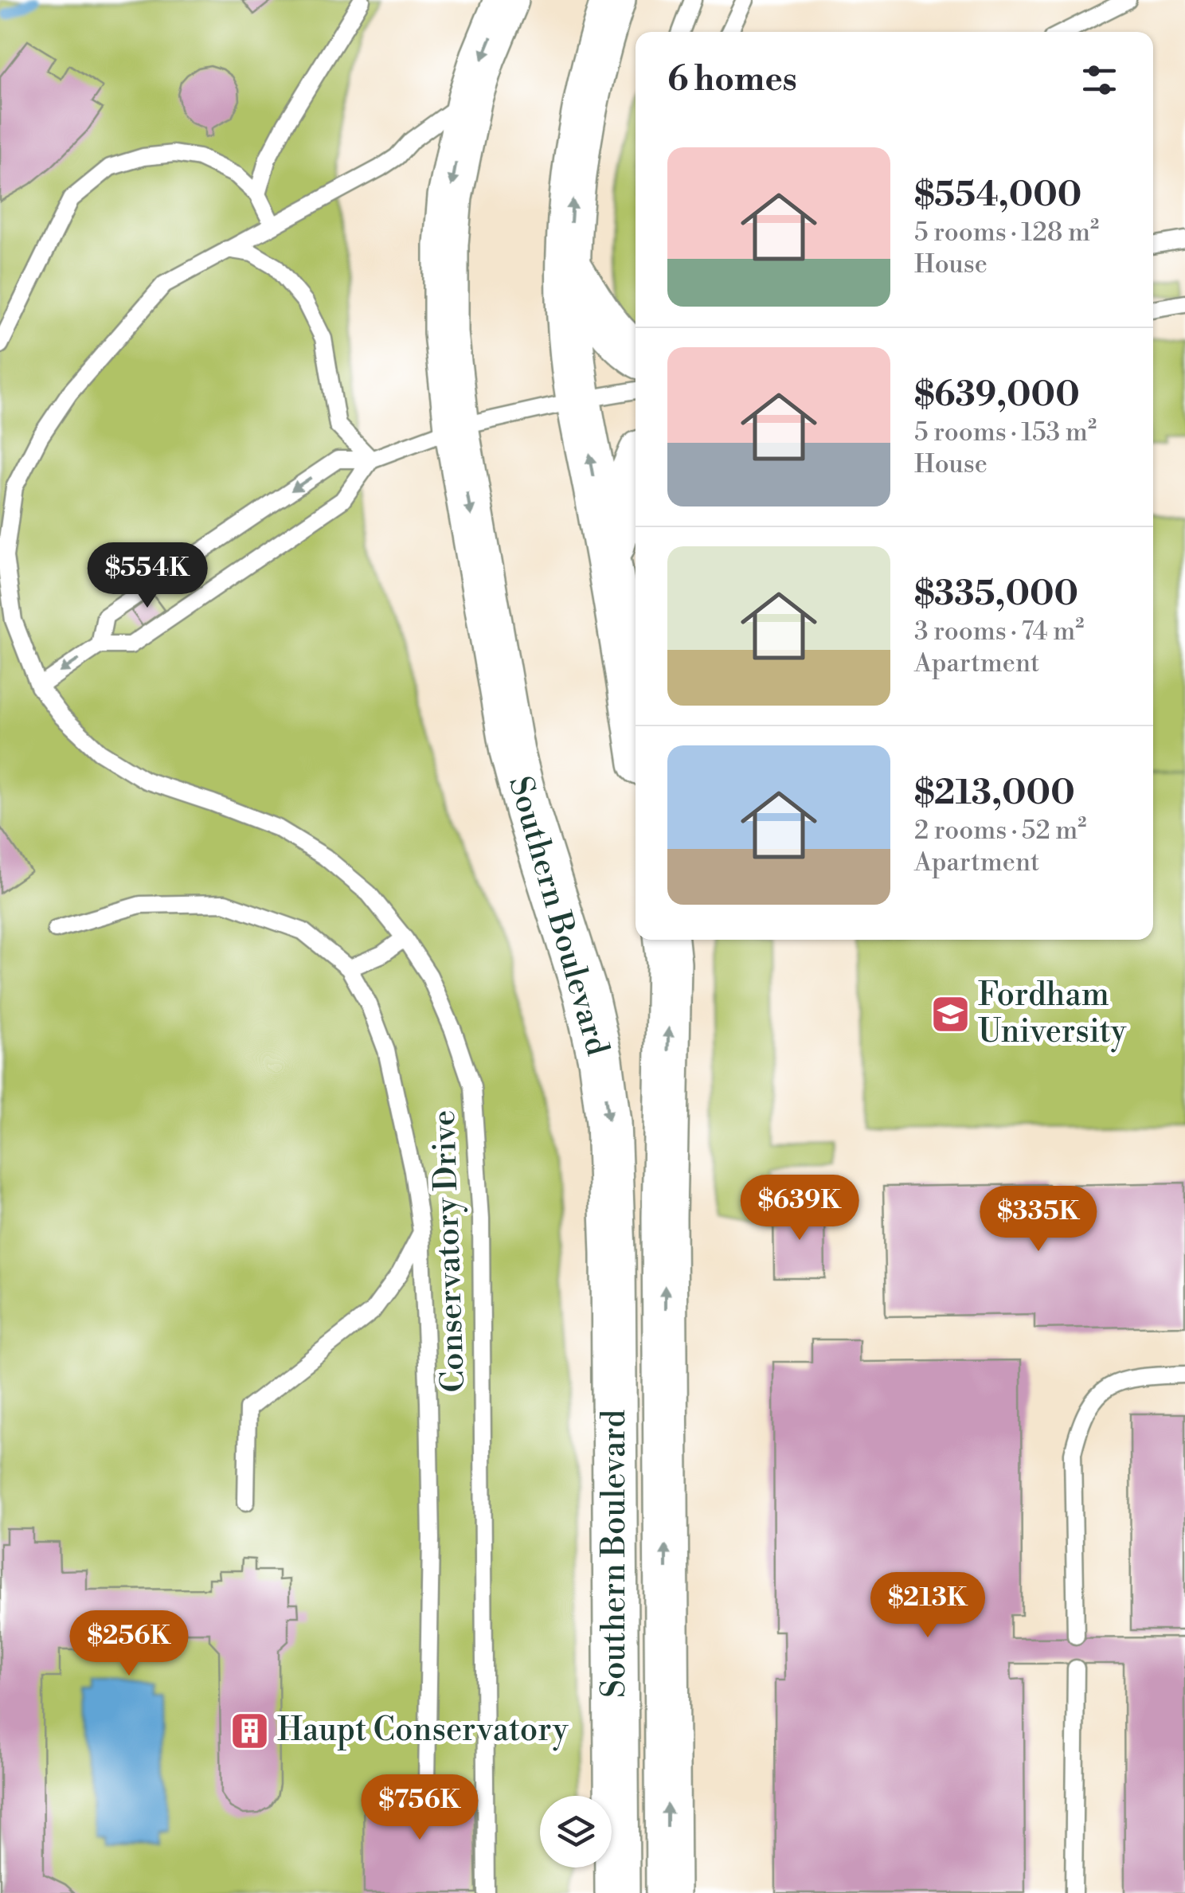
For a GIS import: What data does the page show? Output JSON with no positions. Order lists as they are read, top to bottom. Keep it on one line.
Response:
{"streets":{"main road":["Southern Boulevard"],"lane":["Conservatory Drive"]},"crossings":[["Southern Boulevard","Conservatory Drive"]],"places":{"school or university":["Fordham University"],"building":["Haupt Conservatory"]},"page":{"heading":"6 homes","list":[{"name":"$554,000","note":"5 rooms · 128 m² · House"},{"name":"$639,000","note":"5 rooms · 153 m² · House"},{"name":"$335,000","note":"3 rooms · 74 m² · Apartment"},{"name":"$213,000","note":"2 rooms · 52 m² · Apartment"}],"price":["$554K","$639K","$335K","$213K","$256K","$756K"]}}
